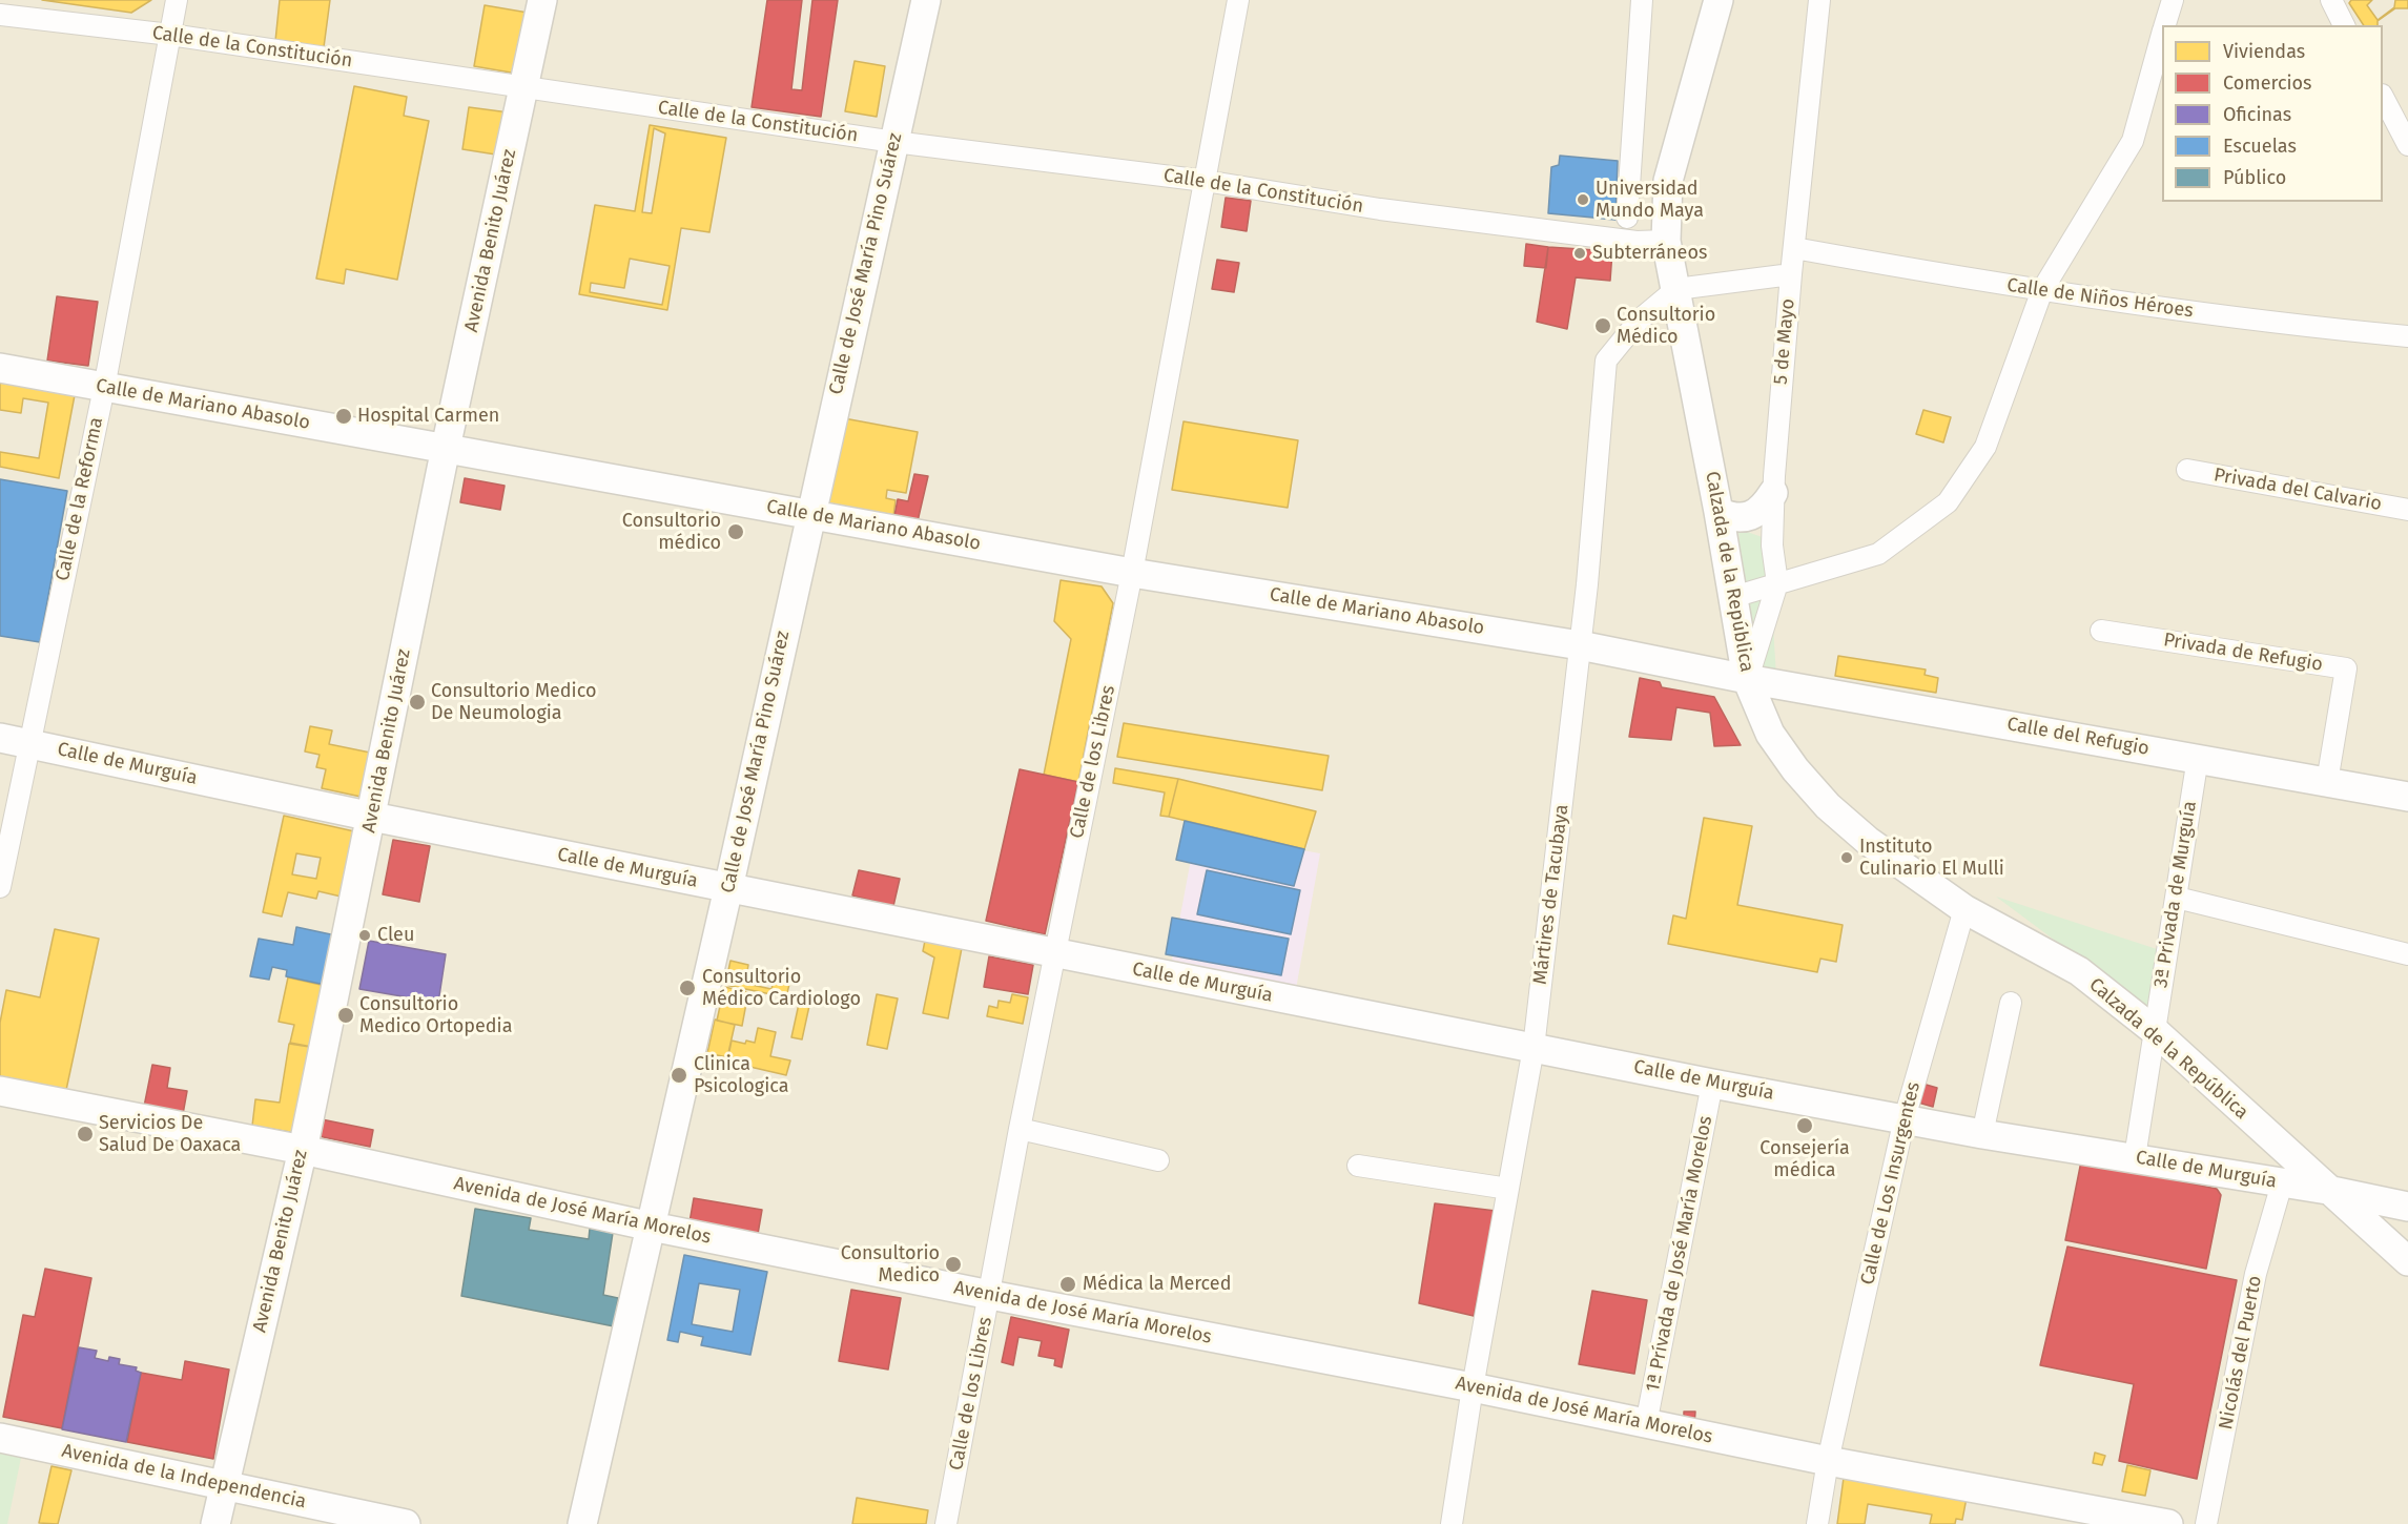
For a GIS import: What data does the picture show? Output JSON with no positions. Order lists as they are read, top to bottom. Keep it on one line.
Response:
{"streets":{"main road":["Avenida Benito Juárez","Calle de José María Pino Suárez","Calle de Mariano Abasolo","Calzada de la República","Calle del Refugio","Calle de Murguía","Avenida de José María Morelos","Avenida de la Independencia"],"street":["Calle de la Constitución","Calle de Niños Héroes","5 de Mayo","Privada del Calvario","Calle de la Reforma","Privada de Refugio","Calle de los Libres","Mártires de Tacubaya","3ª Privada de Murguía","Calle de Los Insurgentes","1ª Prívada de José María Morelos","Nicolás del Puerto"]},"crossings":[["Calle de la Constitución","Avenida Benito Juárez"],["Calle de la Constitución","Calle de José María Pino Suárez"],["Calle de la Constitución","Calle de la Reforma"],["Calle de la Constitución","Calzada de la República"],["Calle de la Constitución","Calle de los Libres"],["Avenida Benito Juárez","Calle de Mariano Abasolo"],["Avenida Benito Juárez","Calle de Murguía"],["Avenida Benito Juárez","Avenida de José María Morelos"],["Avenida Benito Juárez","Avenida de la Independencia"],["Calle de José María Pino Suárez","Calle de Mariano Abasolo"],["Calle de José María Pino Suárez","Calle de Murguía"],["Calle de José María Pino Suárez","Avenida de José María Morelos"],["Calle de Niños Héroes","5 de Mayo"],["5 de Mayo","Calle de Mariano Abasolo"],["5 de Mayo","Calzada de la República"],["5 de Mayo","Calle del Refugio"],["Calle de Mariano Abasolo","Calle de la Reforma"],["Calle de Mariano Abasolo","Calzada de la República"],["Calle de Mariano Abasolo","Calle del Refugio"],["Calle de Mariano Abasolo","Calle de los Libres"],["Calle de Mariano Abasolo","Mártires de Tacubaya"],["Calle de la Reforma","Calle de Murguía"],["Calzada de la República","Calle del Refugio"],["Calzada de la República","Calle de Murguía"],["Calzada de la República","Mártires de Tacubaya"],["Calzada de la República","3ª Privada de Murguía"],["Calzada de la República","Calle de Los Insurgentes"],["Privada de Refugio","Calle del Refugio"],["Calle del Refugio","3ª Privada de Murguía"],["Calle de los Libres","Calle de Murguía"],["Calle de los Libres","Avenida de José María Morelos"],["Calle de Murguía","Mártires de Tacubaya"],["Calle de Murguía","3ª Privada de Murguía"],["Calle de Murguía","Calle de Los Insurgentes"],["Calle de Murguía","1ª Prívada de José María Morelos"],["Calle de Murguía","Nicolás del Puerto"],["Mártires de Tacubaya","Avenida de José María Morelos"],["Calle de Los Insurgentes","Avenida de José María Morelos"],["Avenida de José María Morelos","1ª Prívada de José María Morelos"]],"places":["Universidad Mundo Maya","Subterráneos","Consultorio Médico","Hospital Carmen","Consultorio médico","Consultorio Medico De Neumologia","Instituto Culinario El Mulli","Cleu","Consultorio Médico Cardiologo","Consultorio Medico Ortopedia","Clinica Psicologica","Consejería médica","Servicios De Salud De Oaxaca","Consultorio Medico","Médica la Merced"],"legend":["Viviendas","Comercios","Oficinas","Escuelas","Público"]}
